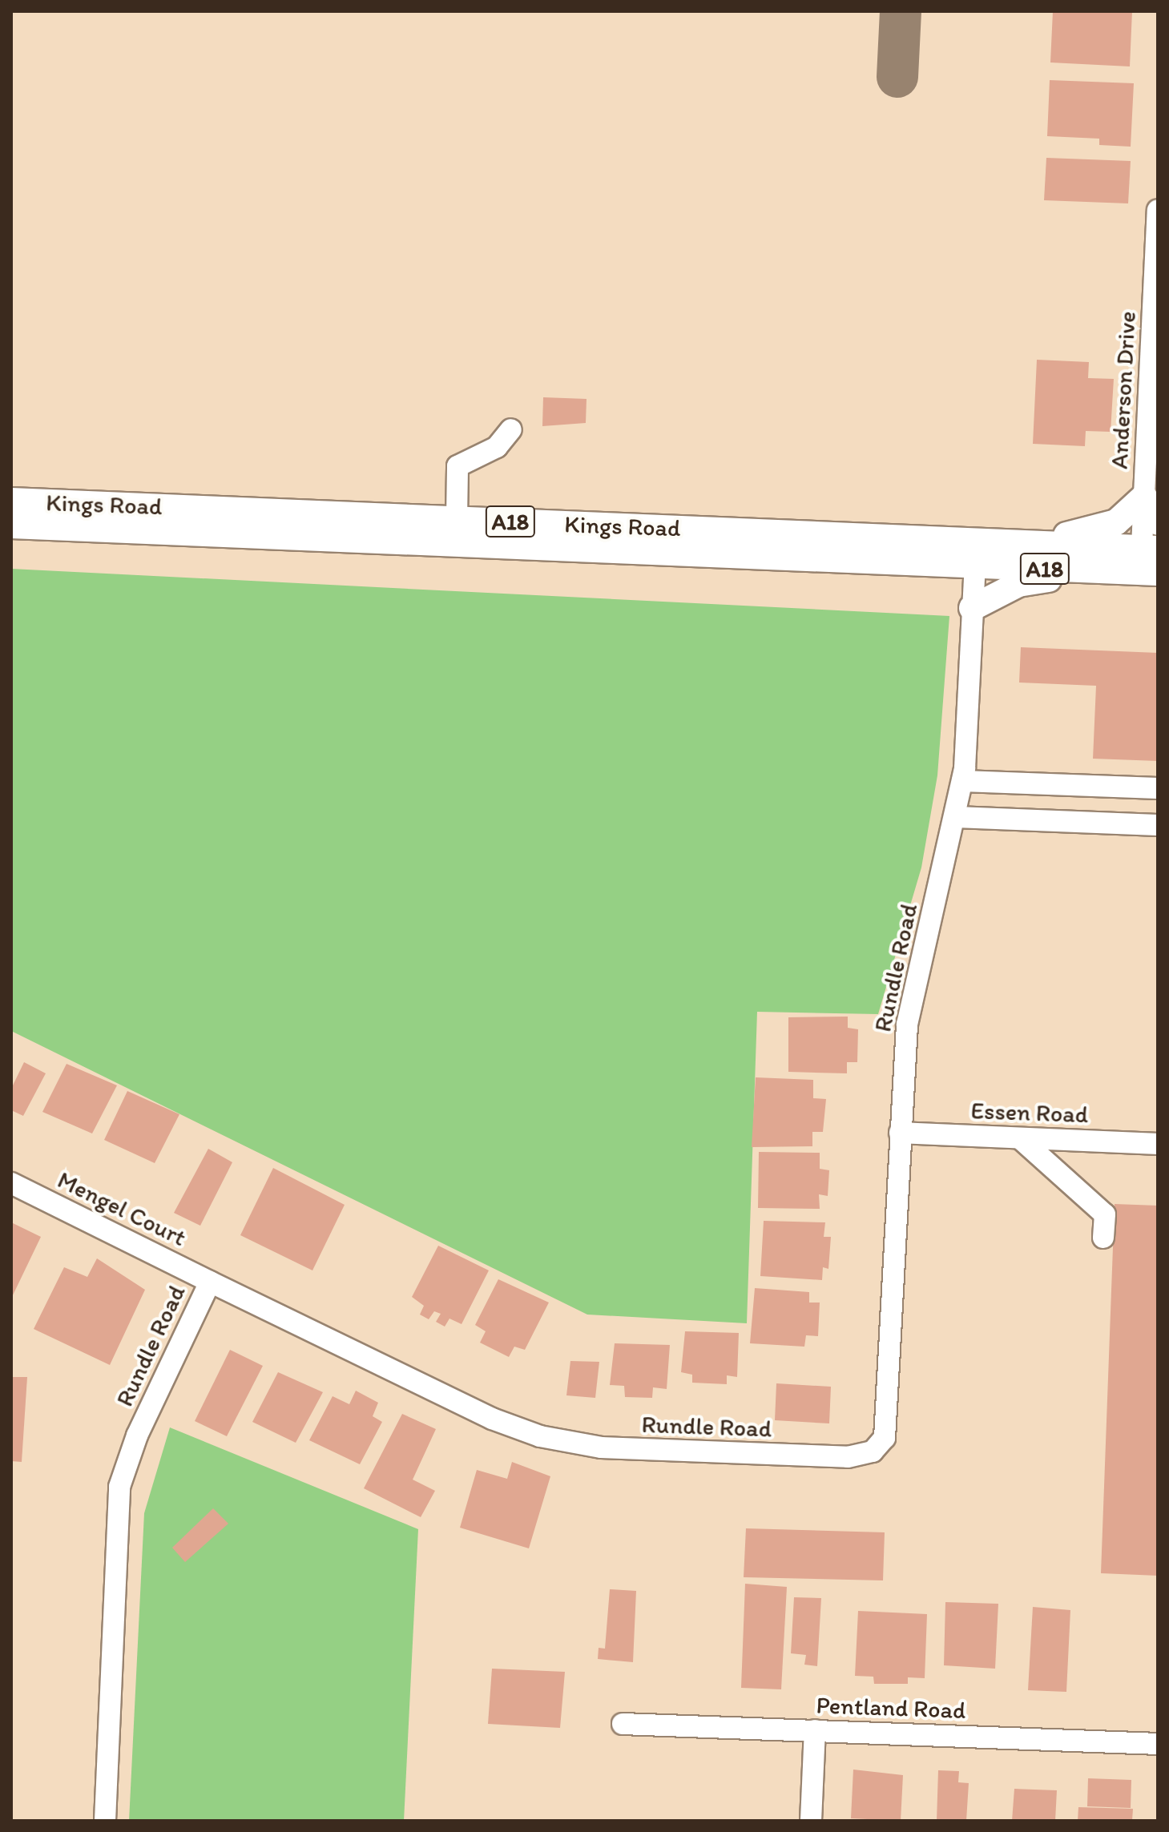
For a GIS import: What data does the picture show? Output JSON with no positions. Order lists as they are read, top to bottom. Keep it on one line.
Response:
{"streets":{"main road":["Kings Road","A18"],"street":["Anderson Drive","Rundle Road","Essen Road","Mengel Court","Pentland Road"]},"crossings":[["Anderson Drive","Kings Road"],["Kings Road","Rundle Road"],["Rundle Road","Essen Road"],["Rundle Road","Mengel Court"]]}
